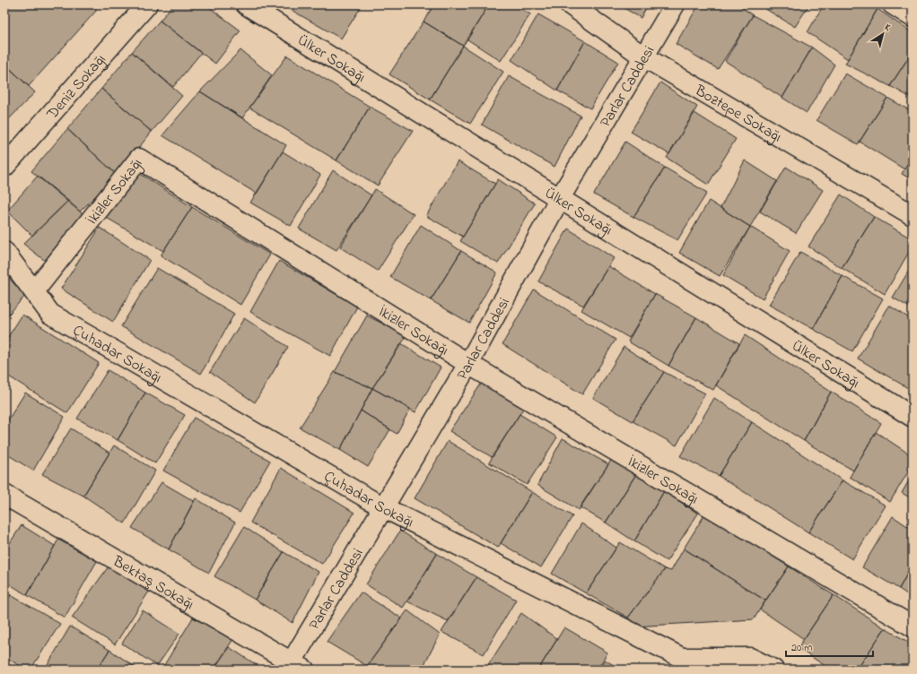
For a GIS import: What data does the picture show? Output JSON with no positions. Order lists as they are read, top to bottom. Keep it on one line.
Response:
{"streets":{"street":["Ülker Sokağı","Parlar Caddesi","Deniz Sokağı","Boztepe Sokağı","İkizler Sokağı","Çuhadar Sokağı","Bektaş Sokağı"]},"crossings":[["Ülker Sokağı","Parlar Caddesi"],["Parlar Caddesi","Boztepe Sokağı"],["Parlar Caddesi","İkizler Sokağı"],["Parlar Caddesi","Çuhadar Sokağı"],["Parlar Caddesi","Bektaş Sokağı"],["İkizler Sokağı","Çuhadar Sokağı"]],"scale_bar":"20 m","north":"top right"}
